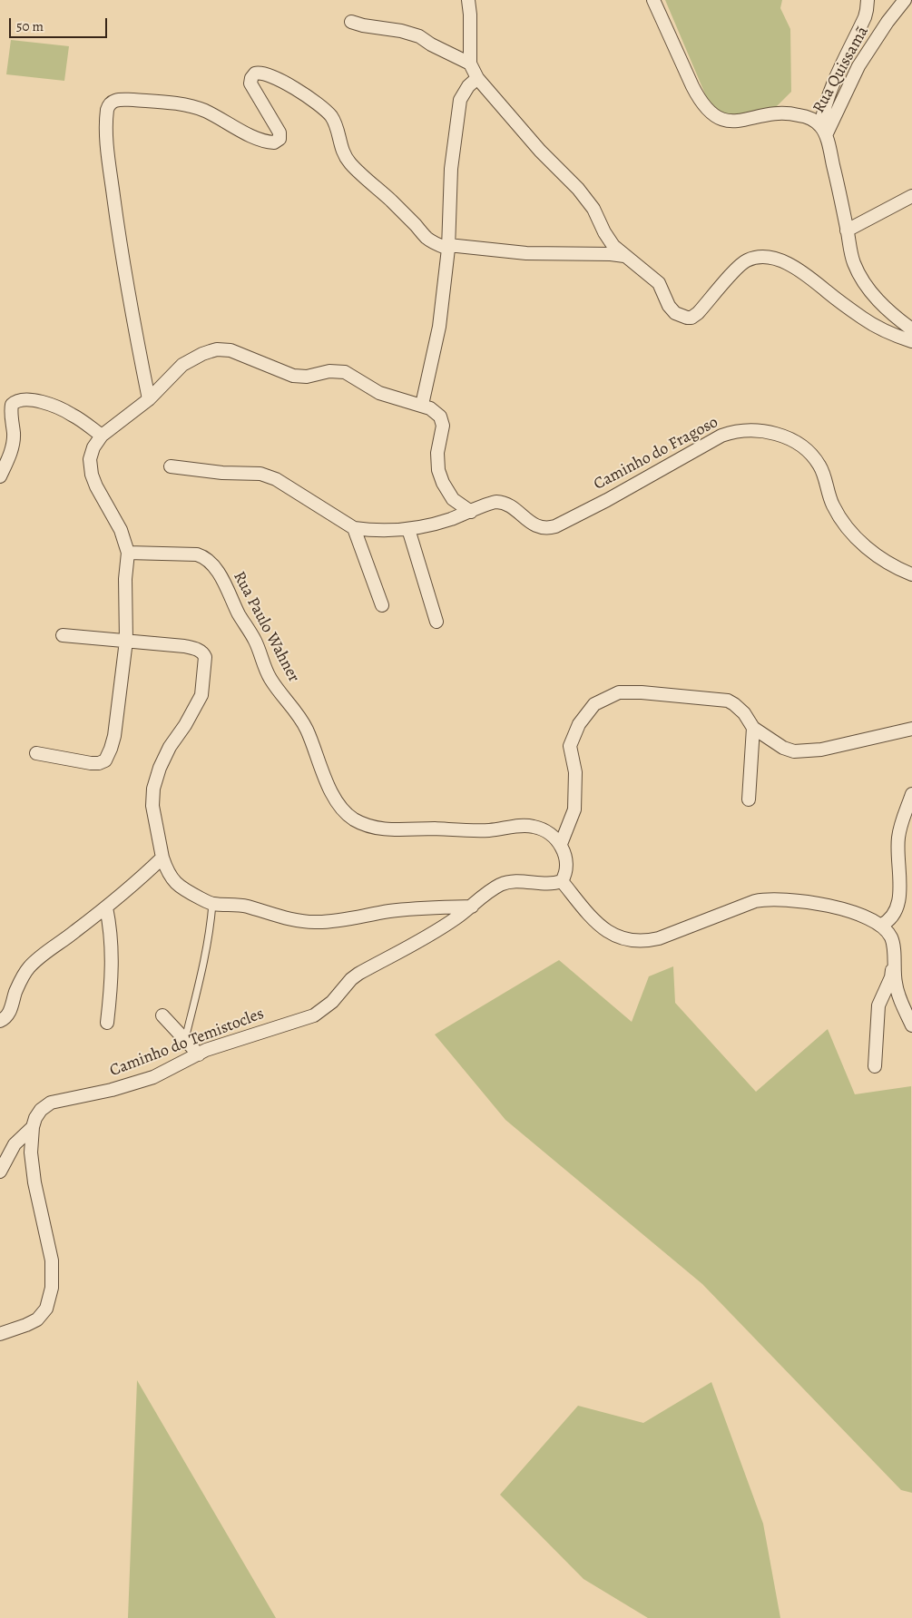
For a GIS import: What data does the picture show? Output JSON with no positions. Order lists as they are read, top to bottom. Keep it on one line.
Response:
{"streets":{"street":["Rua Quissamã","Caminho do Fragoso","Rua Paulo Wahner","Caminho do Temistocles"]},"scale_bar":"50 m"}
